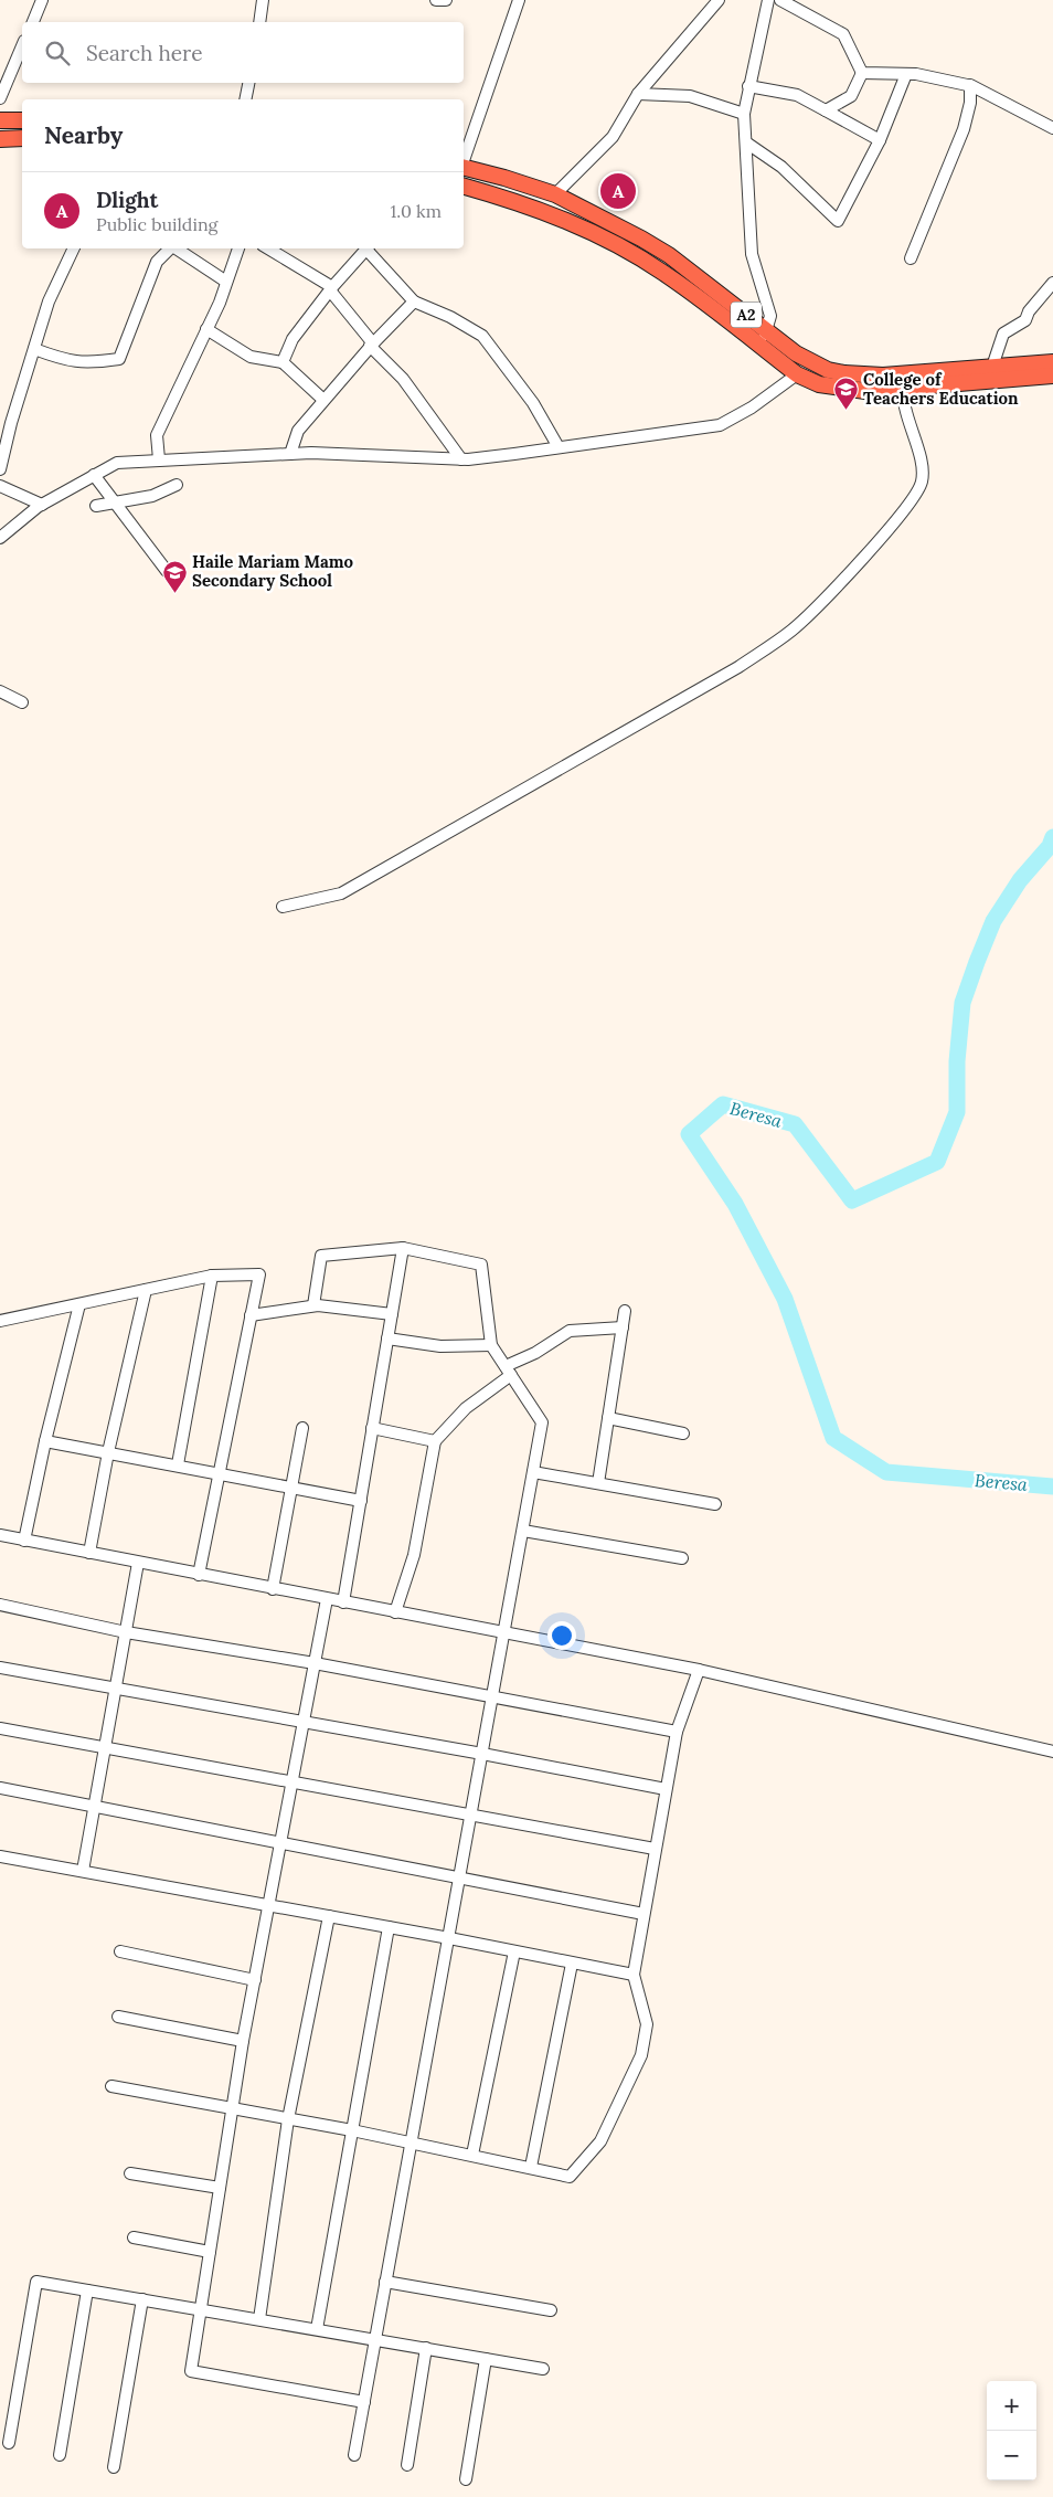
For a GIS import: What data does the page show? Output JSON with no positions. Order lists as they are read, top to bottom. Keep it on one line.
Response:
{"streets":{"highway":["A2"]},"water":["Beresa"],"places":{"school or university":["College of Teachers Education","Haile Mariam Mamo Secondary School"]},"page":{"search":"Search here","heading":"Nearby","pins":"A","list":[{"mark":"A","name":"Dlight","note":"Public building","value":"1.0 km"}],"map_buttons":["+","−"]}}
